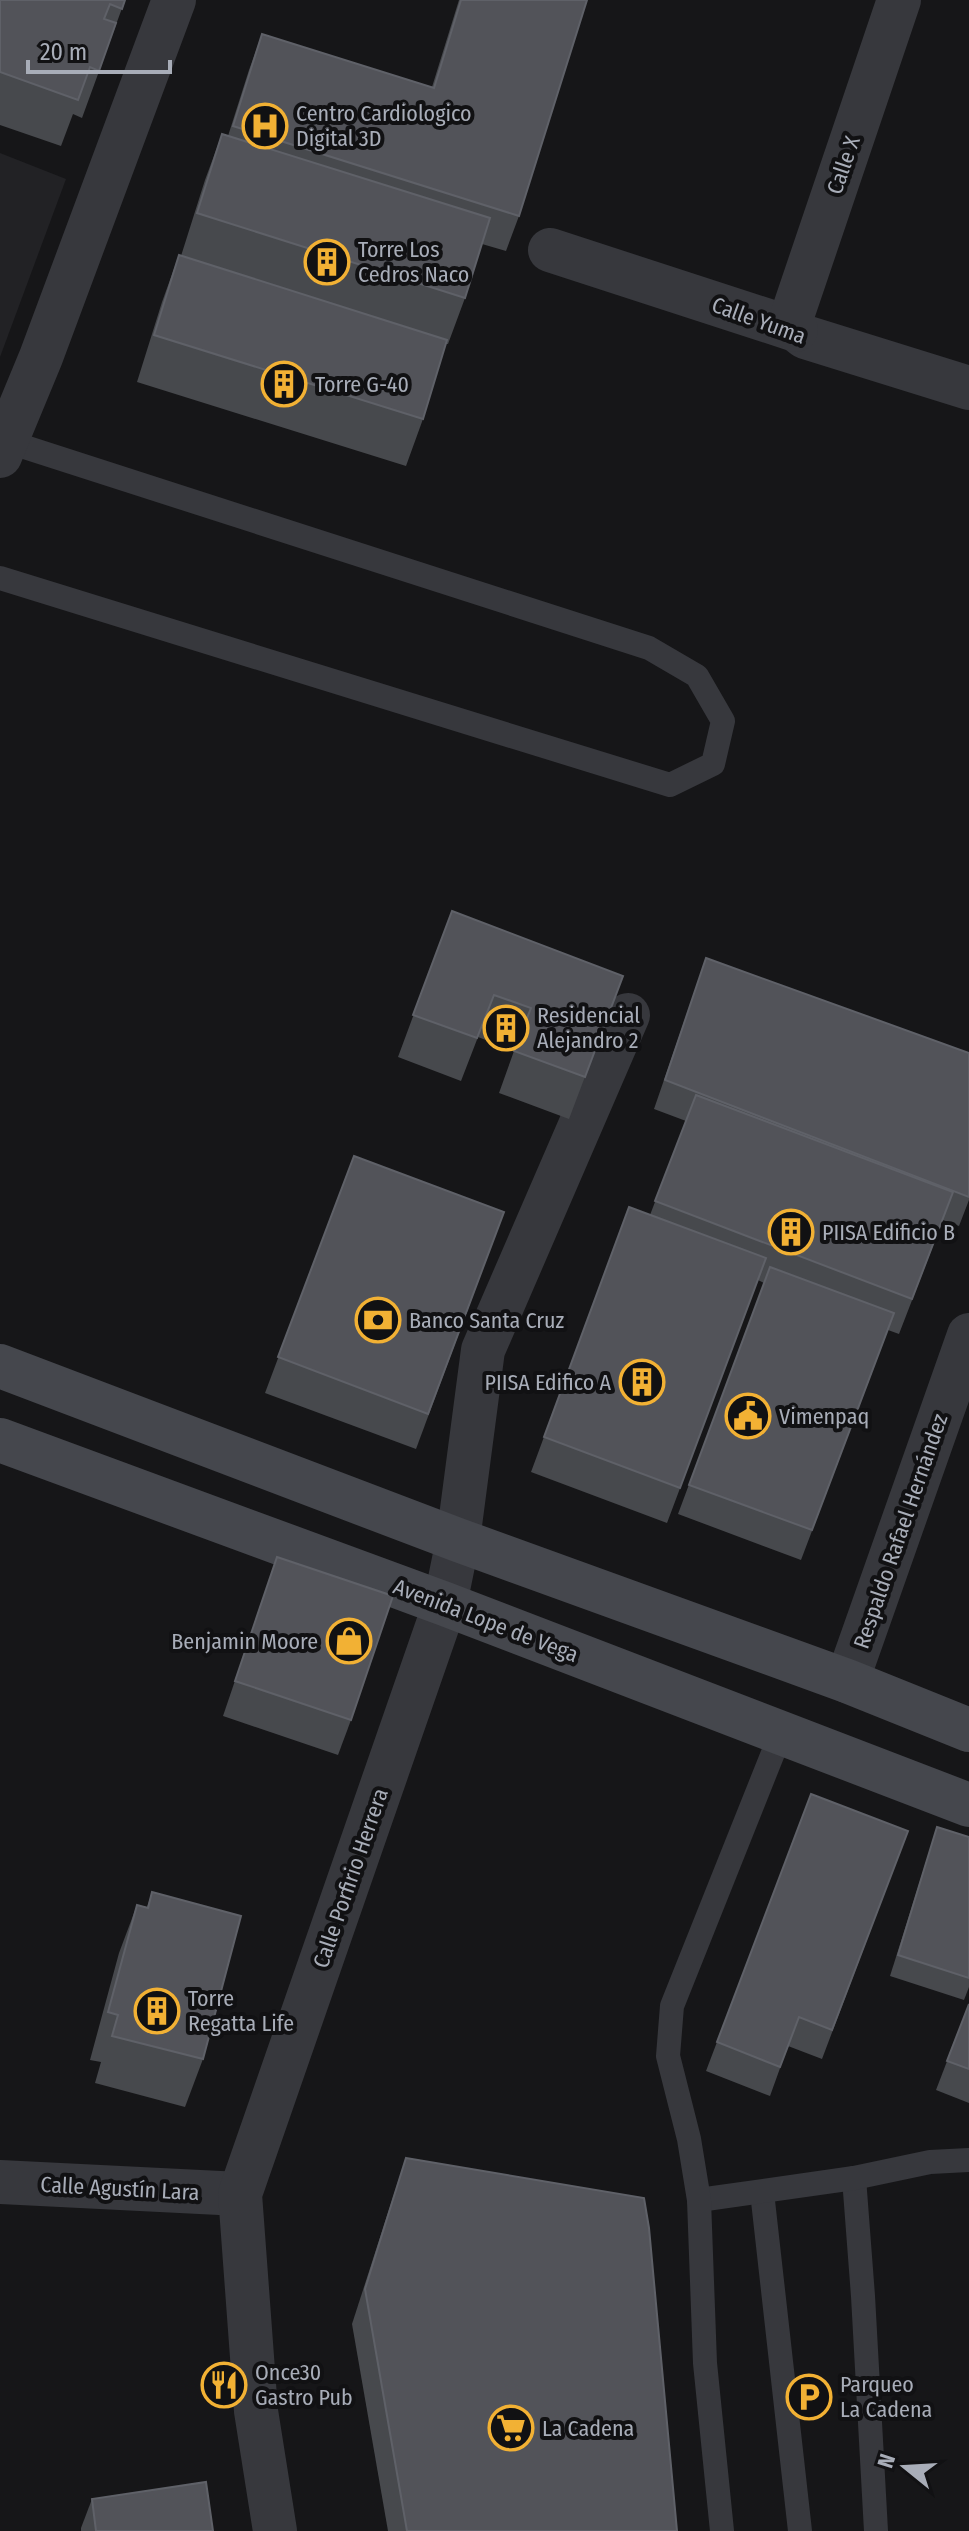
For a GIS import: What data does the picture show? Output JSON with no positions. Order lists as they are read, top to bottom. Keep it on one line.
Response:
{"streets":{"main road":["Avenida Lope de Vega"],"street":["Calle X","Calle Yuma","Respaldo Rafael Hernández","Calle Porfirio Herrera","Calle Agustín Lara"]},"crossings":[["Calle X","Calle Yuma"],["Avenida Lope de Vega","Calle Porfirio Herrera"],["Calle Porfirio Herrera","Calle Agustín Lara"]],"places":{"hospital":["Centro Cardiologico Digital 3D"],"building":["Torre Los Cedros Naco","Torre G-40","Residencial Alejandro 2","PIISA Edificio B","PIISA Edifico A","Torre Regatta Life"],"bank":["Banco Santa Cruz"],"public building":["Vimenpaq"],"shop":["Benjamin Moore"],"restaurant":["Once30 Gastro Pub"],"parking":["Parqueo La Cadena"],"supermarket":["La Cadena"]},"scale_bar":"20 m","north":"left"}
